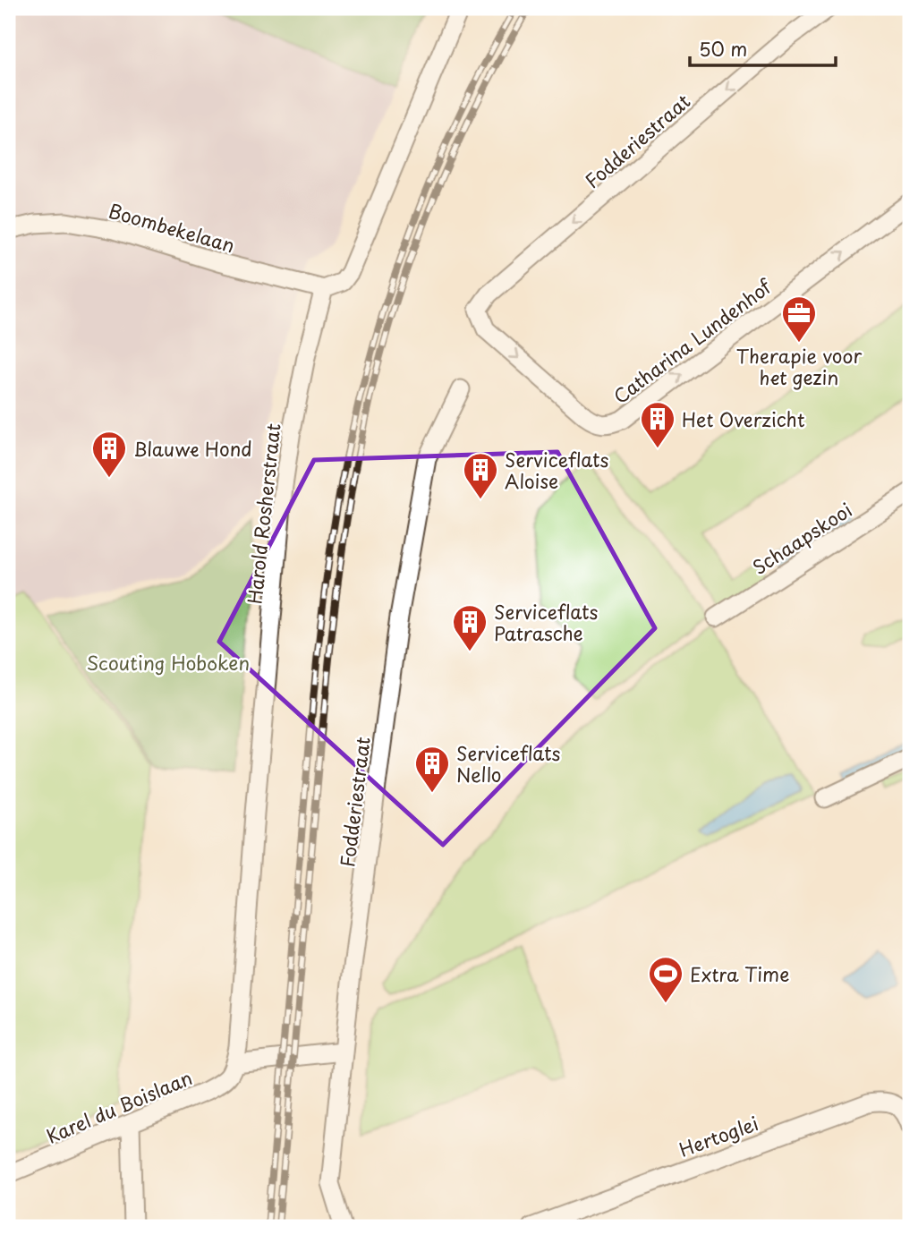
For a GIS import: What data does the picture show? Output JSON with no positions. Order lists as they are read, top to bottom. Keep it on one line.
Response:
{"streets":{"street":["Fodderiestraat","Boombekelaan","Catharina Lundenhof","Harold Rosherstraat","Schaapskooi","Karel du Boislaan","Hertoglei"]},"crossings":[["Fodderiestraat","Catharina Lundenhof"],["Boombekelaan","Harold Rosherstraat"],["Harold Rosherstraat","Karel du Boislaan"]],"one_way":["Fodderiestraat","Catharina Lundenhof"],"parks":["Scouting Hoboken"],"places":{"office":["Therapie voor het gezin"],"building":["Het Overzicht","Blauwe Hond","Serviceflats Aloise","Serviceflats Patrasche","Serviceflats Nello"],"sports":["Extra Time"]},"scale_bar":"50 m"}
